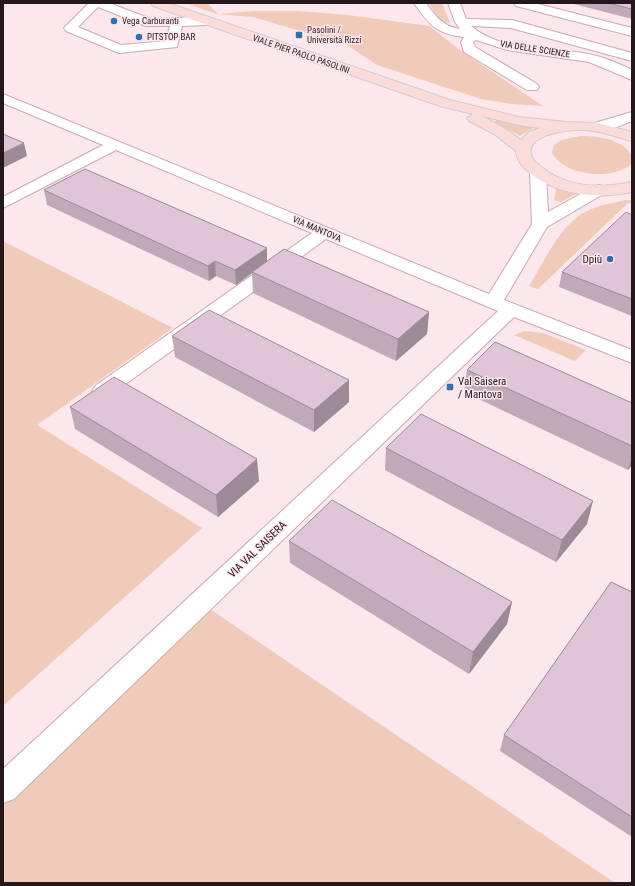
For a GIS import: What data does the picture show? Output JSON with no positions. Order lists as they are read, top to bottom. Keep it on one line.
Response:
{"streets":{"main road":["VIALE PIER PAOLO PASOLINI"],"street":["VIA DELLE SCIENZE","VIA MANTOVA","VIA VAL SAISERA"]},"crossings":[["VIA MANTOVA","VIA VAL SAISERA"]],"places":{"other":["Vega Carburanti","PITSTOP BAR","Dpiù"],"transit":["Pasolini / Università Rizzi","Val Saisera / Mantova"]}}
